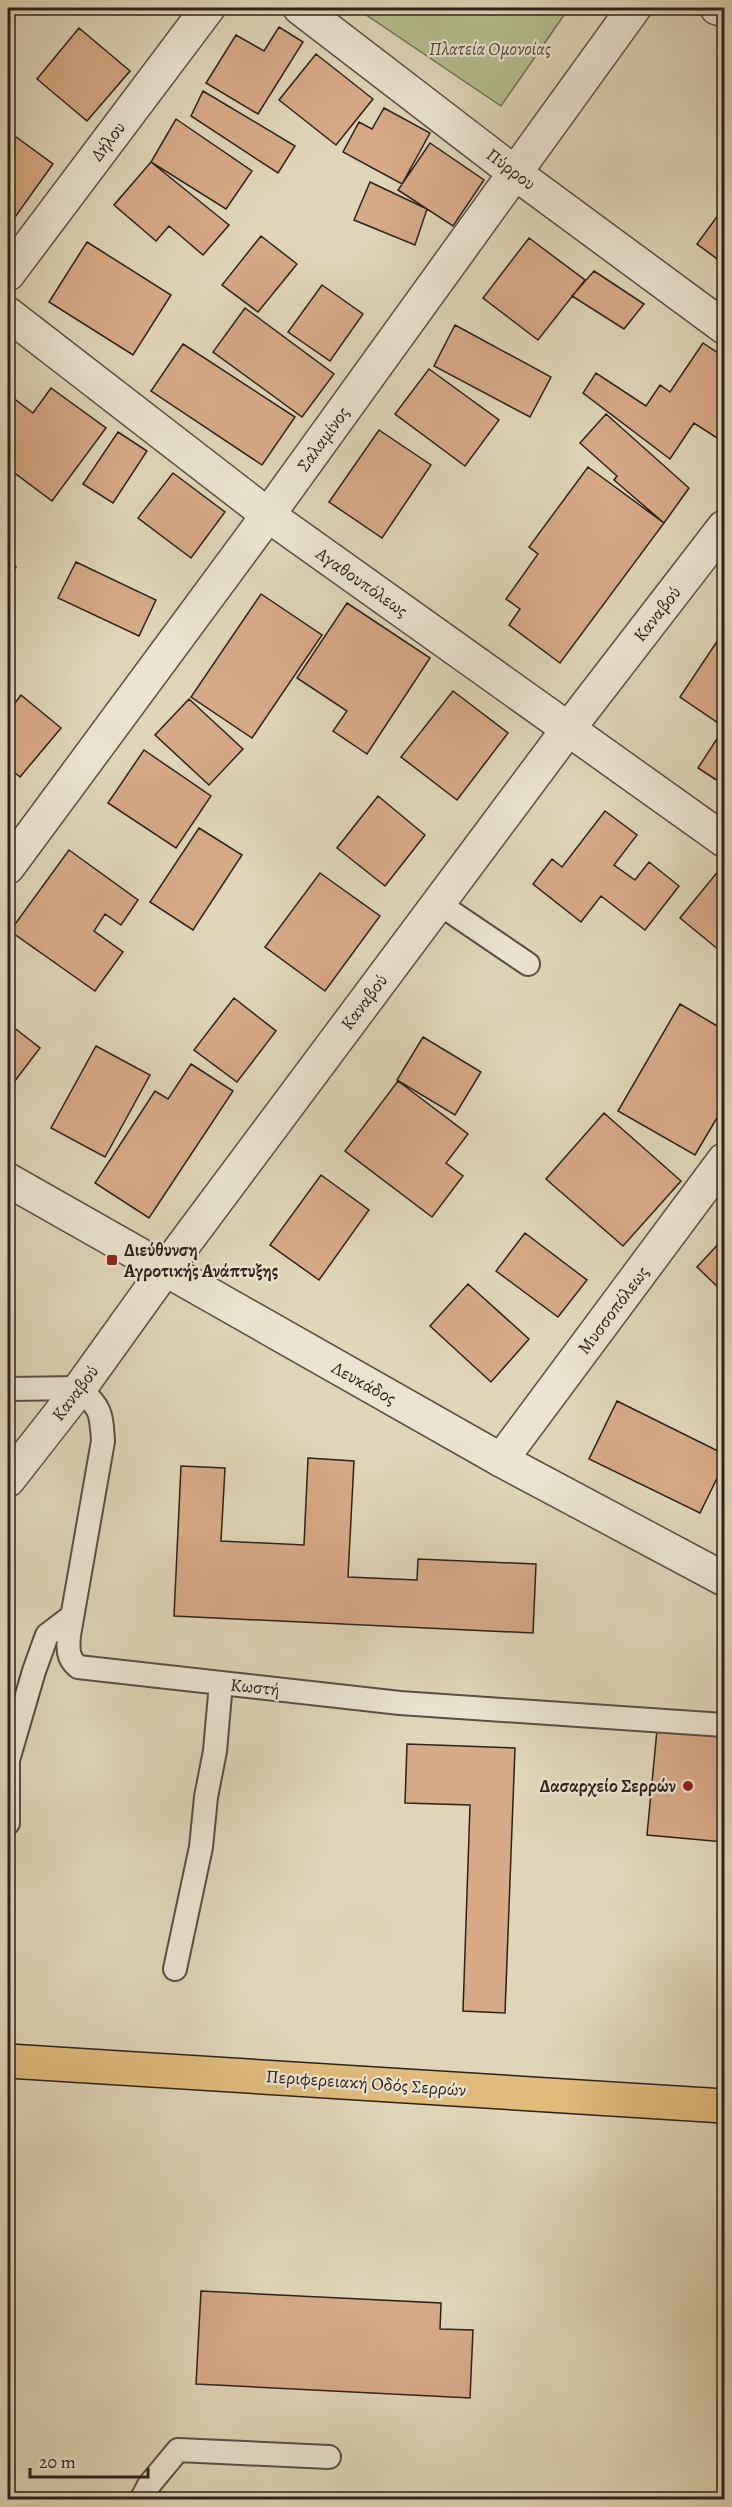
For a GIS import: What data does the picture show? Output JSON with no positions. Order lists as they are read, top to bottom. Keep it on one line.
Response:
{"streets":{"main road":["Περιφερειακή Οδός Σερρών"],"street":["Δήλου","Πύρρου","Σαλαμίνος","Αγαθουπόλεως","Καναβού","Μυσσοπόλεως","Λευκάδος"],"lane":["Κωστή"]},"crossings":[["Πύρρου","Σαλαμίνος"],["Σαλαμίνος","Αγαθουπόλεως"],["Αγαθουπόλεως","Καναβού"],["Καναβού","Λευκάδος"],["Καναβού","Κωστή"],["Μυσσοπόλεως","Λευκάδος"]],"parks":["Πλατεία Ομονοίας"],"places":{"transit":["Διεύθυνση Αγροτικής Ανάπτυξης"],"other":["Δασαρχείο Σερρών"]},"scale_bar":"20 m"}
